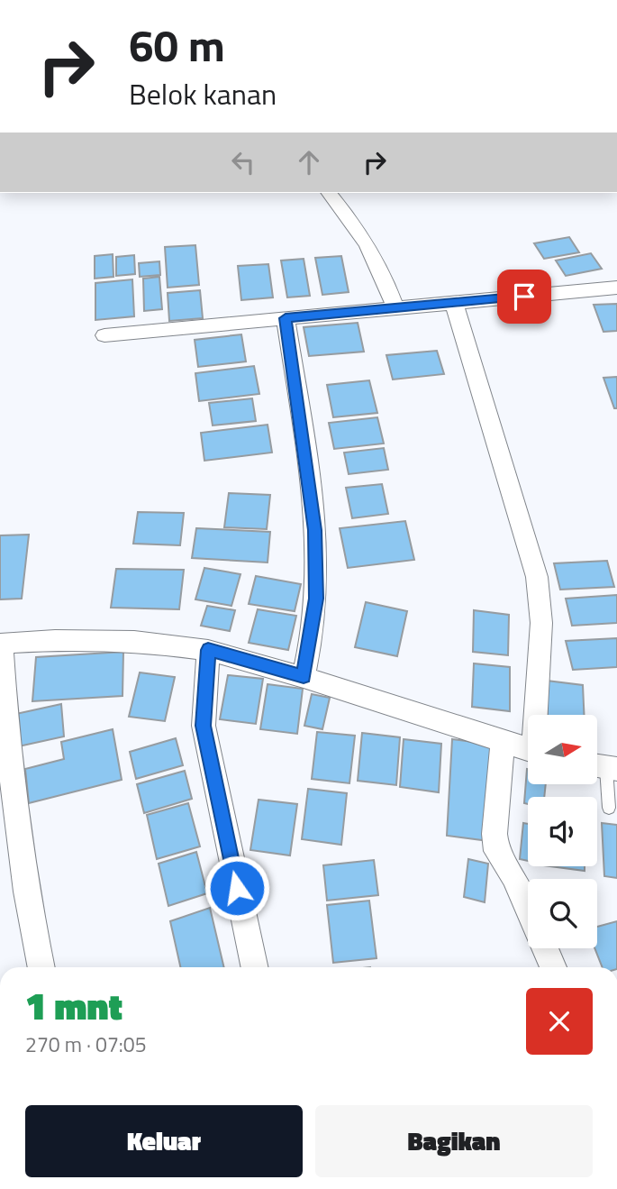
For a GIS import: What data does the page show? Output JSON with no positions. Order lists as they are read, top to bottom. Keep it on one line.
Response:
{"north":"right","page":{"turn":["60 m","Belok kanan"],"heading":["1 mnt","270 m · 07:05"],"buttons":["Keluar","Bagikan"]}}
